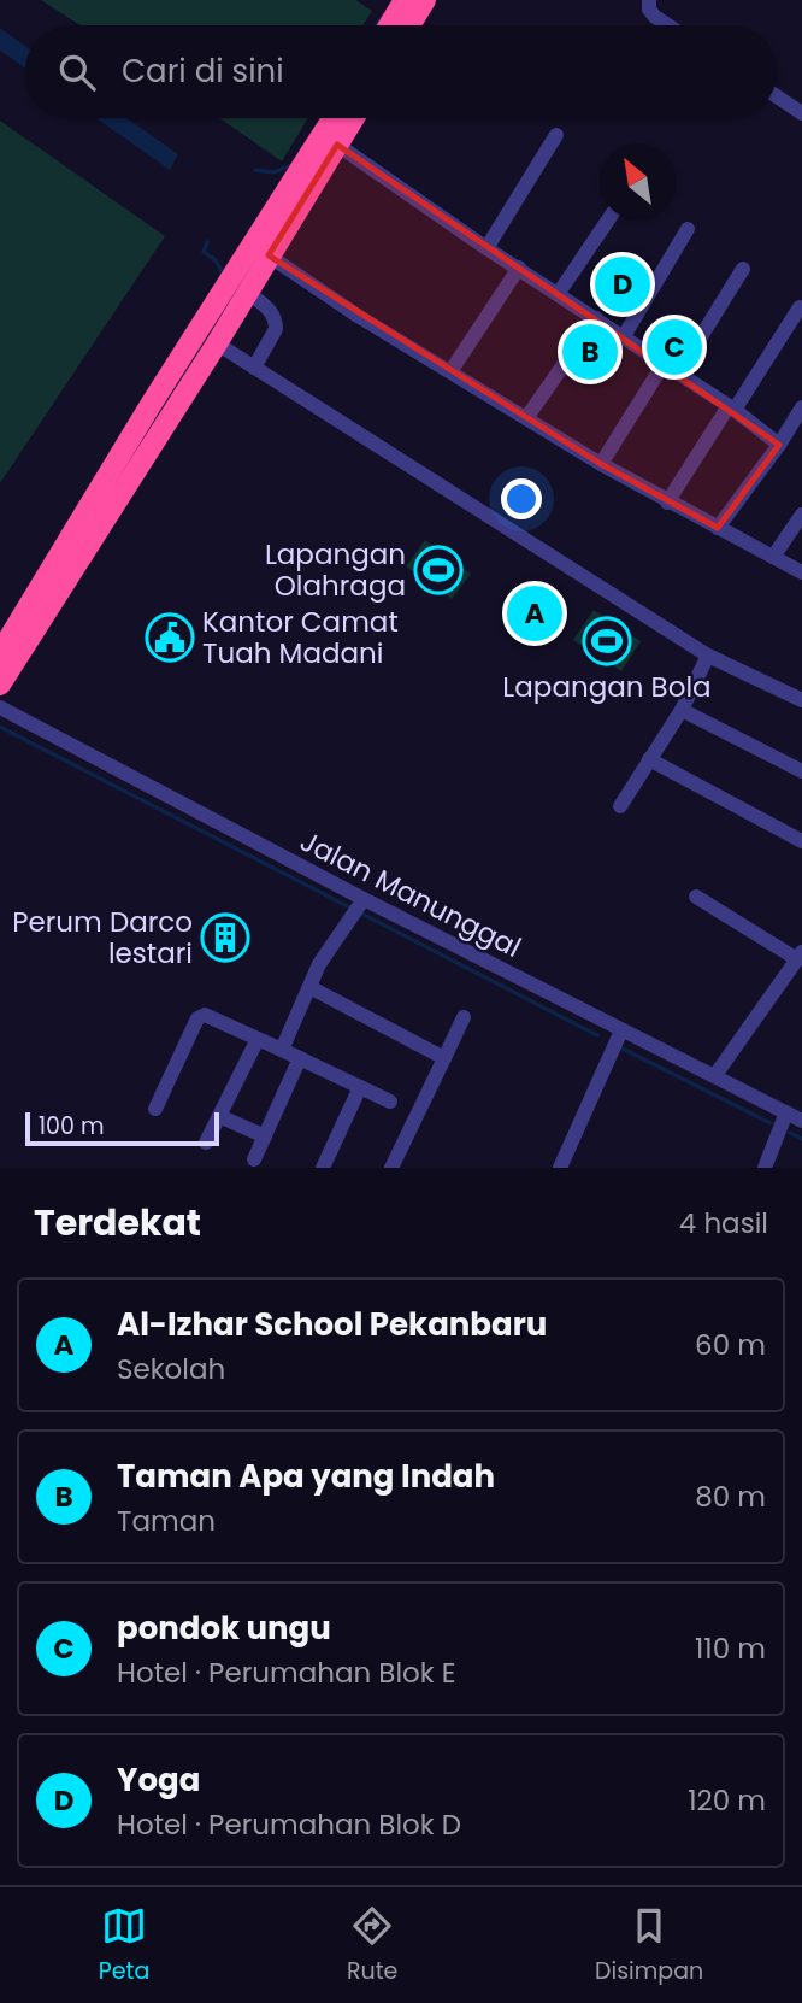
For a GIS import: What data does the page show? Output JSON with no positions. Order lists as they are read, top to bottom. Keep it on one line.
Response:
{"streets":{"street":["Jalan Manunggal"]},"places":{"sports":["Lapangan Olahraga","Lapangan Bola"],"public building":["Kantor Camat Tuah Madani"],"building":["Perum Darco lestari"]},"scale_bar":"100 m","north":"top left","page":{"search":"Cari di sini","pins":["D","C","B","A"],"scale":"100 m","heading":["Terdekat","4 hasil"],"list":[{"mark":"A","name":"Al-Izhar School Pekanbaru","note":"Sekolah","value":"60 m"},{"mark":"B","name":"Taman Apa yang Indah","note":"Taman","value":"80 m"},{"mark":"C","name":"pondok ungu","note":"Hotel · Perumahan Blok E","value":"110 m"},{"mark":"D","name":"Yoga","note":"Hotel · Perumahan Blok D","value":"120 m"}],"nav":["Peta","Rute","Disimpan"]}}
